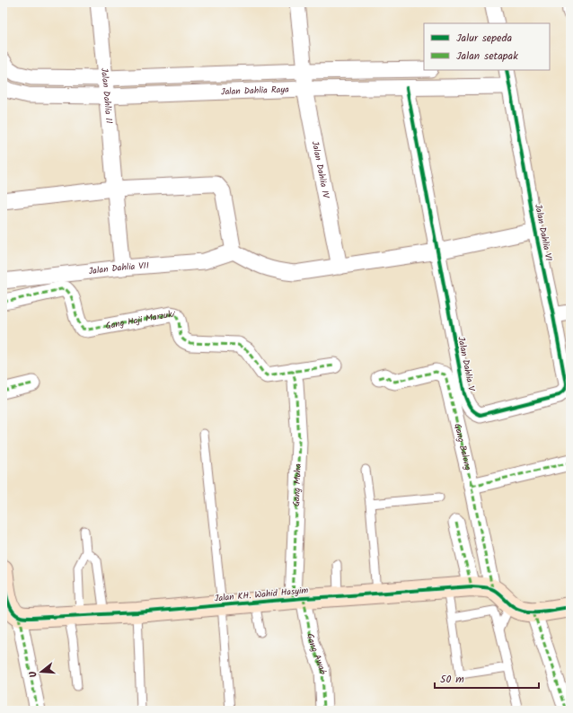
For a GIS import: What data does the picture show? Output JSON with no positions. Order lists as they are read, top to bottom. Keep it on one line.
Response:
{"streets":{"street":["Jalan Dahlia Raya","Jalan Dahlia II","Jalan Dahlia IV","Jalan Dahlia VI","Jalan Dahlia VII","Gang Haji Marzuki","Jalan Dahlia V","Gang Balong","Gang Muha","Jalan KH. Wahid Hasyim","Gang Awab"]},"crossings":[["Jalan Dahlia Raya","Jalan Dahlia II"],["Jalan Dahlia Raya","Jalan Dahlia IV"],["Jalan Dahlia Raya","Jalan Dahlia VI"],["Jalan Dahlia II","Jalan Dahlia VII"],["Jalan Dahlia VI","Jalan Dahlia V"],["Gang Haji Marzuki","Gang Muha"],["Gang Balong","Jalan KH. Wahid Hasyim"],["Gang Muha","Jalan KH. Wahid Hasyim"],["Gang Muha","Gang Awab"],["Jalan KH. Wahid Hasyim","Gang Awab"]],"legend":["Jalur sepeda","Jalan setapak"],"scale_bar":"50 m","north":"left"}
